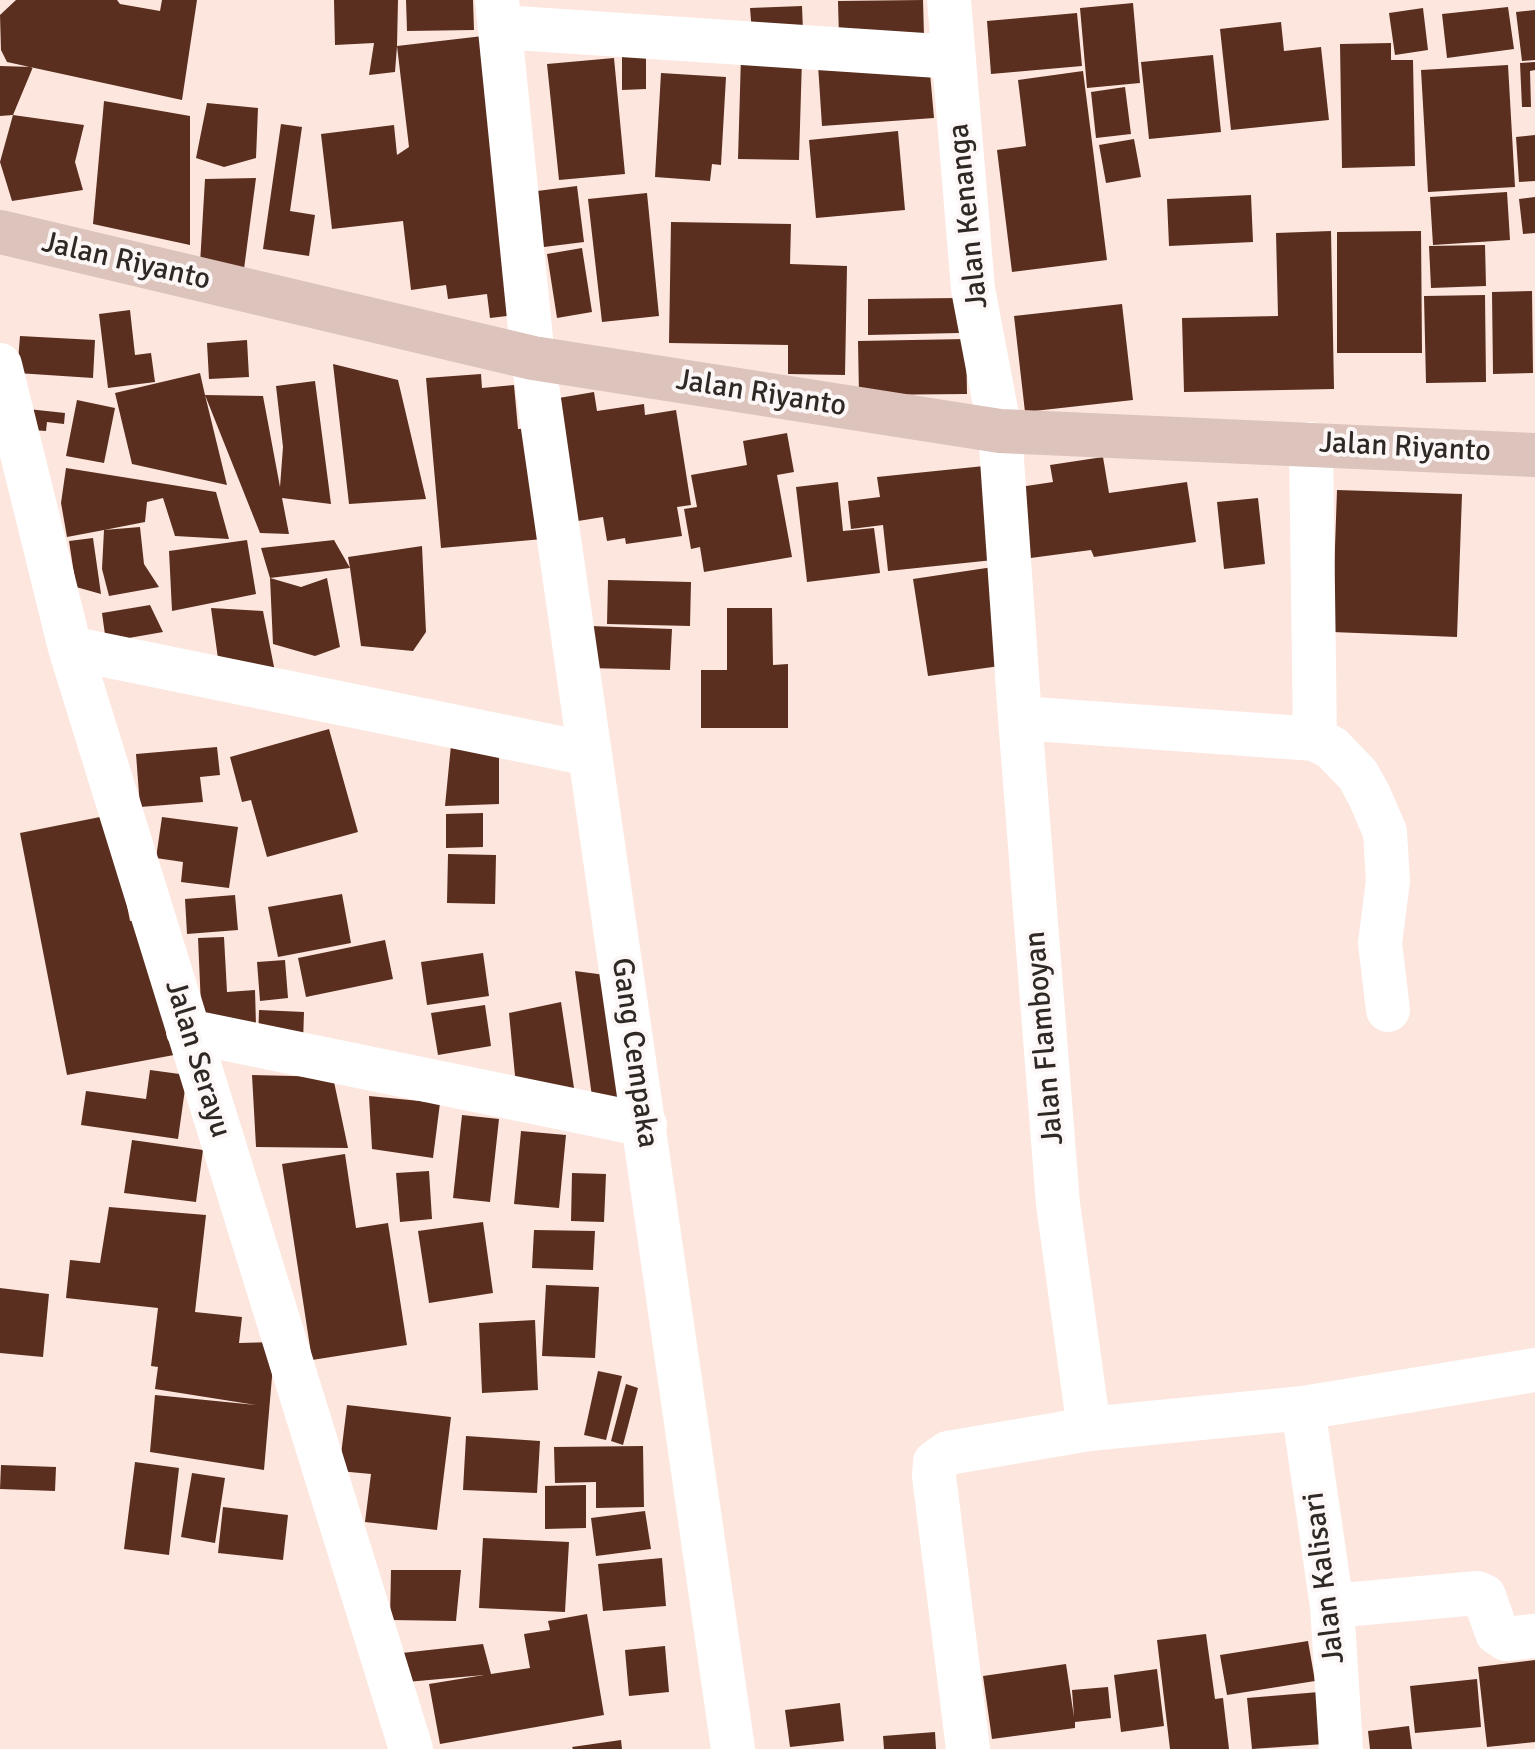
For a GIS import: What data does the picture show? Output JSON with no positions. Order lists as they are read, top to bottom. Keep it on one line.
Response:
{"streets":{"street":["Jalan Kenanga","Jalan Riyanto","Jalan Flamboyan","Gang Cempaka","Jalan Serayu","Jalan Kalisari"]},"crossings":[["Jalan Kenanga","Jalan Riyanto"],["Jalan Kenanga","Jalan Flamboyan"],["Jalan Riyanto","Jalan Flamboyan"],["Jalan Riyanto","Gang Cempaka"]]}
